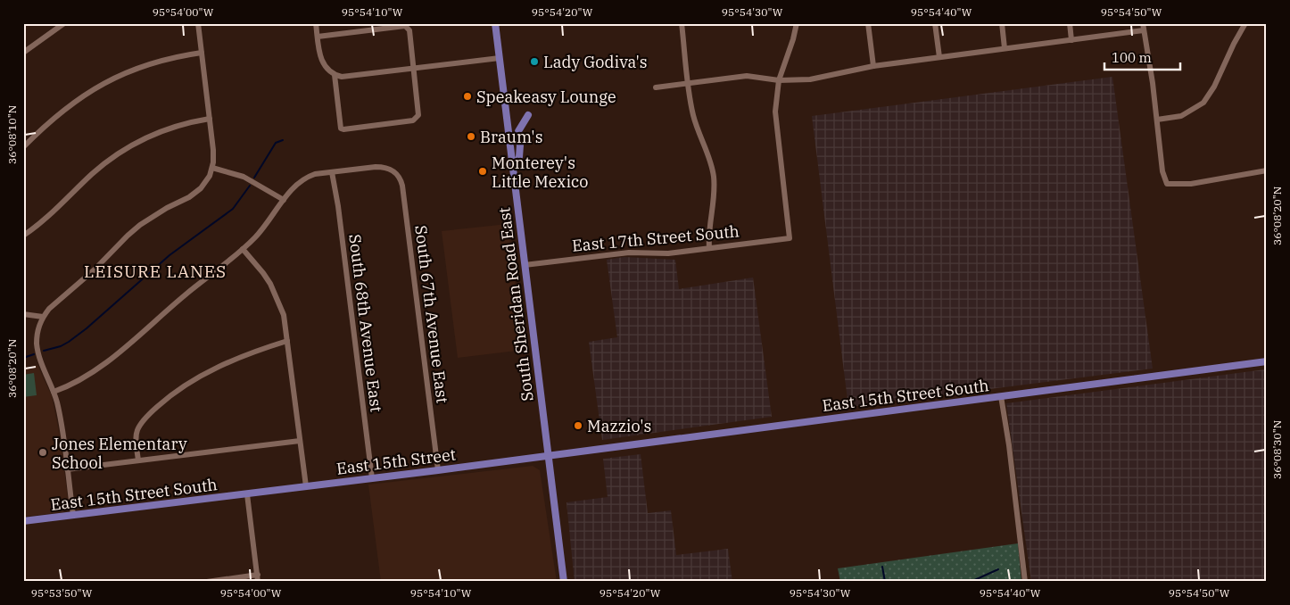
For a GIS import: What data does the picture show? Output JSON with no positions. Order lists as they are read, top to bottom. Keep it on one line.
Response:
{"streets":{"main road":["South Sheridan Road East","East 15th Street South","East 15th Street"],"street":["East 17th Street South","South 67th Avenue East","South 68th Avenue East"]},"crossings":[["East 17th Street South","South Sheridan Road East"],["South Sheridan Road East","East 15th Street South"],["South Sheridan Road East","East 15th Street"],["South 67th Avenue East","South 68th Avenue East"],["South 67th Avenue East","East 15th Street"],["South 68th Avenue East","East 15th Street"],["East 15th Street South","East 15th Street"]],"districts":["LEISURE LANES"],"places":["Lady Godiva's","Speakeasy Lounge","Braum's","Monterey's Little Mexico","Mazzio's","Jones Elementary School"],"scale_bar":"100 m","coordinates":["95°54'00\"W","95°54'10\"W","95°54'20\"W","95°54'30\"W","95°54'40\"W","95°54'50\"W","36°08'10\"N","36°08'20\"N","36°08'30\"N","95°53'50\"W"]}
